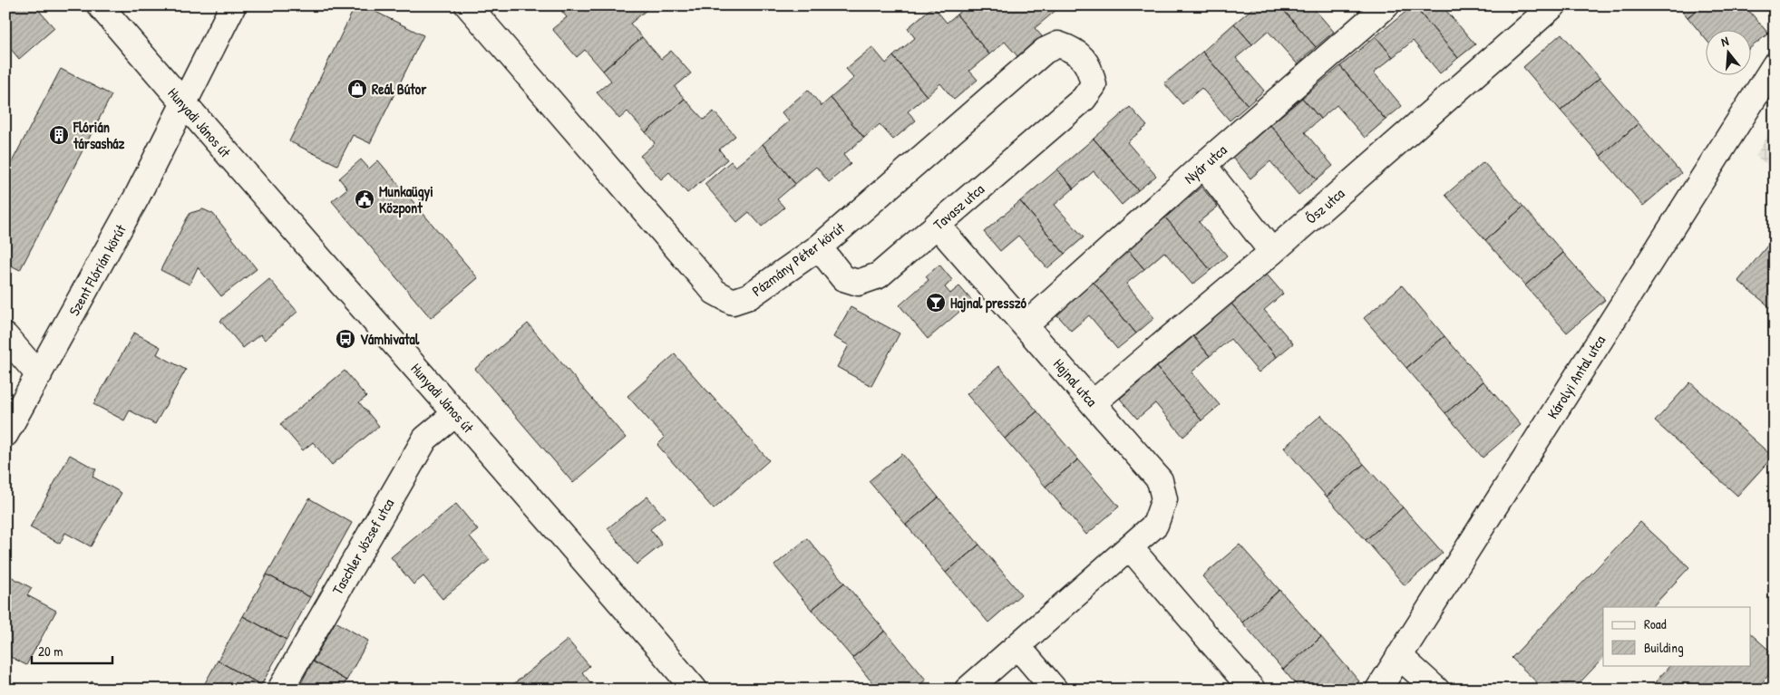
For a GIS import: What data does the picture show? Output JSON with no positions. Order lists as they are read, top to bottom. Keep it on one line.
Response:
{"streets":{"street":["Hunyadi János út","Nyár utca","Ősz utca","Tavasz utca","Pázmány Péter körút","Szent Flórián körút","Károlyi Antal utca","Hajnal utca","Taschler József utca"]},"crossings":[["Hunyadi János út","Szent Flórián körút"],["Hunyadi János út","Taschler József utca"],["Nyár utca","Hajnal utca"],["Ősz utca","Hajnal utca"],["Tavasz utca","Pázmány Péter körút"],["Tavasz utca","Hajnal utca"]],"places":{"shop":["Reál Bútor"],"building":["Flórián társasház"],"public building":["Munkaügyi Központ"],"bar":["Hajnal presszó"],"bus stop":["Vámhivatal"]},"legend":["Road","Building"],"scale_bar":"20 m","north":"top"}
